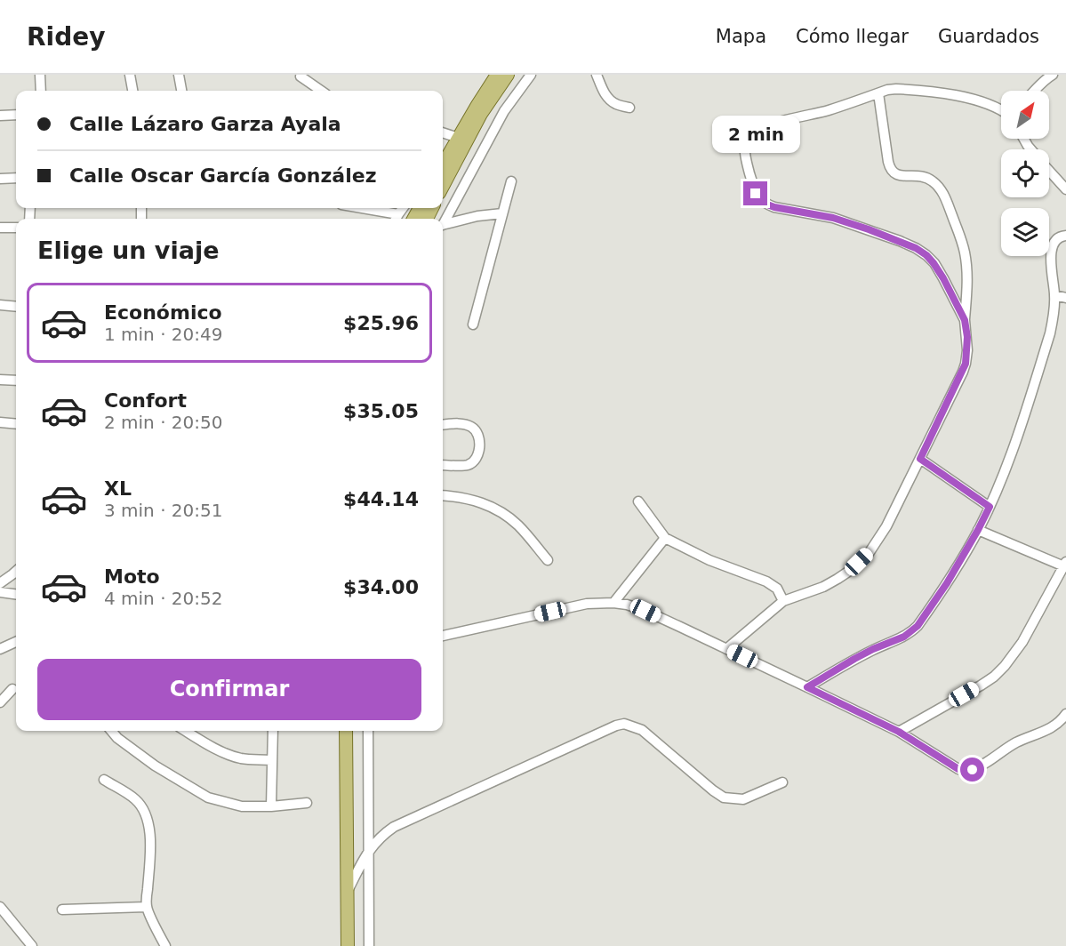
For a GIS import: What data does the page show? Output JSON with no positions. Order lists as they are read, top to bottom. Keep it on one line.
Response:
{"north":"top right","page":{"header":"Ridey","nav":["Mapa","Cómo llegar","Guardados"],"banner":["Calle Lázaro Garza Ayala","Calle Oscar García González"],"bubble":"2 min","heading":"Elige un viaje","list":[{"name":"Económico","note":"1 min · 20:49","value":"$25.96"},{"name":"Confort","note":"2 min · 20:50","value":"$35.05"},{"name":"XL","note":"3 min · 20:51","value":"$44.14"},{"name":"Moto","note":"4 min · 20:52","value":"$34.00"}],"buttons":"Confirmar"}}
